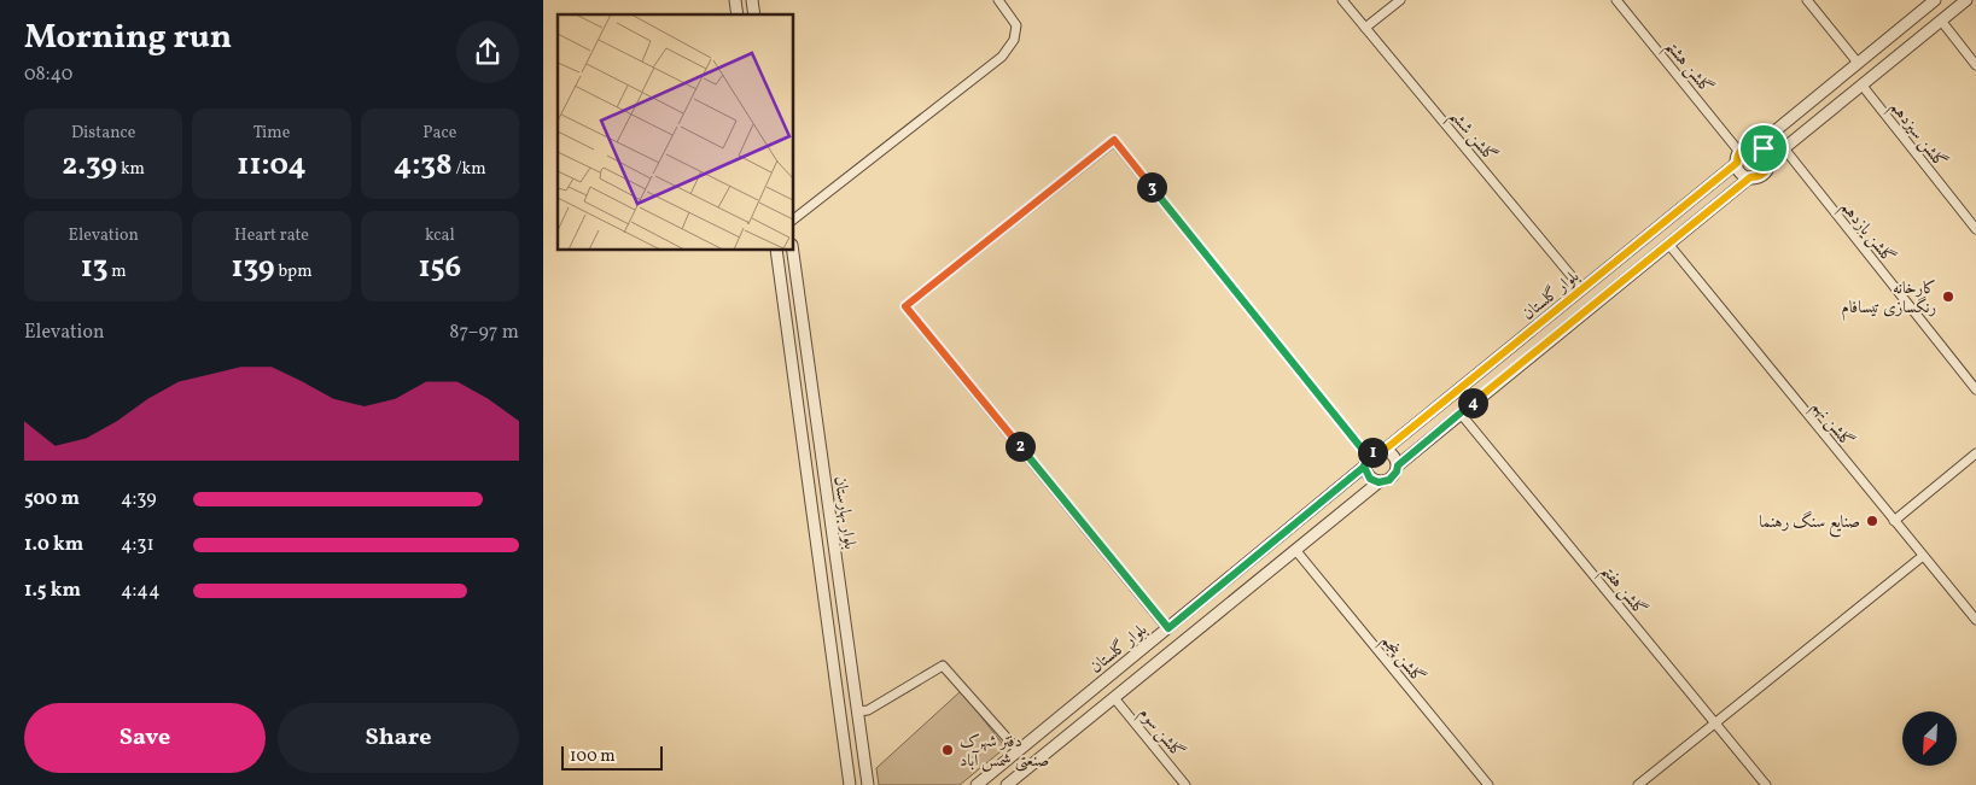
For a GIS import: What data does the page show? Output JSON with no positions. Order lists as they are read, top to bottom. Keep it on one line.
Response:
{"streets":{"street":["گلشن هشتم","گلشن سیزدهم","گلشن ششم","گلشن یازدهم","بلوار گلستان","گلشن نهم","بلوار بهارستان","گلشن هفتم","گلشن پنجم","گلشن سوم"]},"crossings":[["گلشن هشتم","بلوار گلستان"],["گلشن ششم","بلوار گلستان"]],"places":["کارخانه رنگسازی تیسافام","صنایع سنگ رهنما","دفتر شهرک صنعتی شمس آباد"],"scale_bar":"100 m","north":"bottom left","page":{"heading":["Morning run","08:40"],"stats":[["Distance","2.39 km"],["Time","11:04"],["Pace","4:38 /km"],["Elevation","13 m"],["Heart rate","139 bpm"],["kcal","156"]],"pins":["3","4","2","1"],"chart":["Elevation","87–97 m"],"list":[{"name":"500 m","note":"4:39"},{"name":"1.0 km","note":"4:31"},{"name":"1.5 km","note":"4:44"}],"buttons":["Save","Share"],"scale":"100 m"}}
